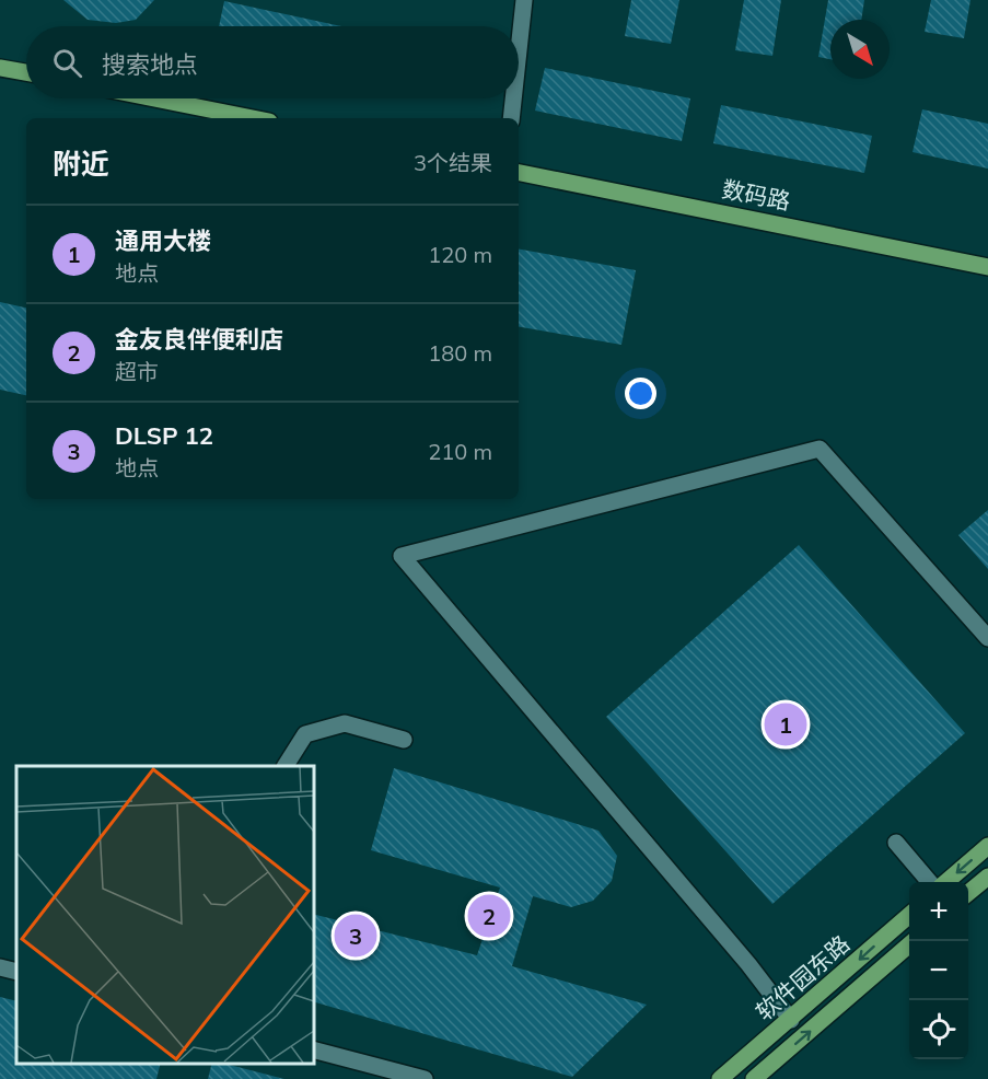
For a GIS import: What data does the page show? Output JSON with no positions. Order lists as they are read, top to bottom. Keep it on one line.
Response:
{"streets":{"main road":["数码路","软件园东路"]},"north":"bottom right","page":{"search":"搜索地点","heading":["附近","3个结果"],"list":[{"mark":"1","name":"通用大楼","note":"地点","value":"120 m"},{"mark":"2","name":"金友良伴便利店","note":"超市","value":"180 m"},{"mark":"3","name":"DLSP 12","note":"地点","value":"210 m"}],"pins":["1","2","3"],"map_buttons":["+","−"]}}
